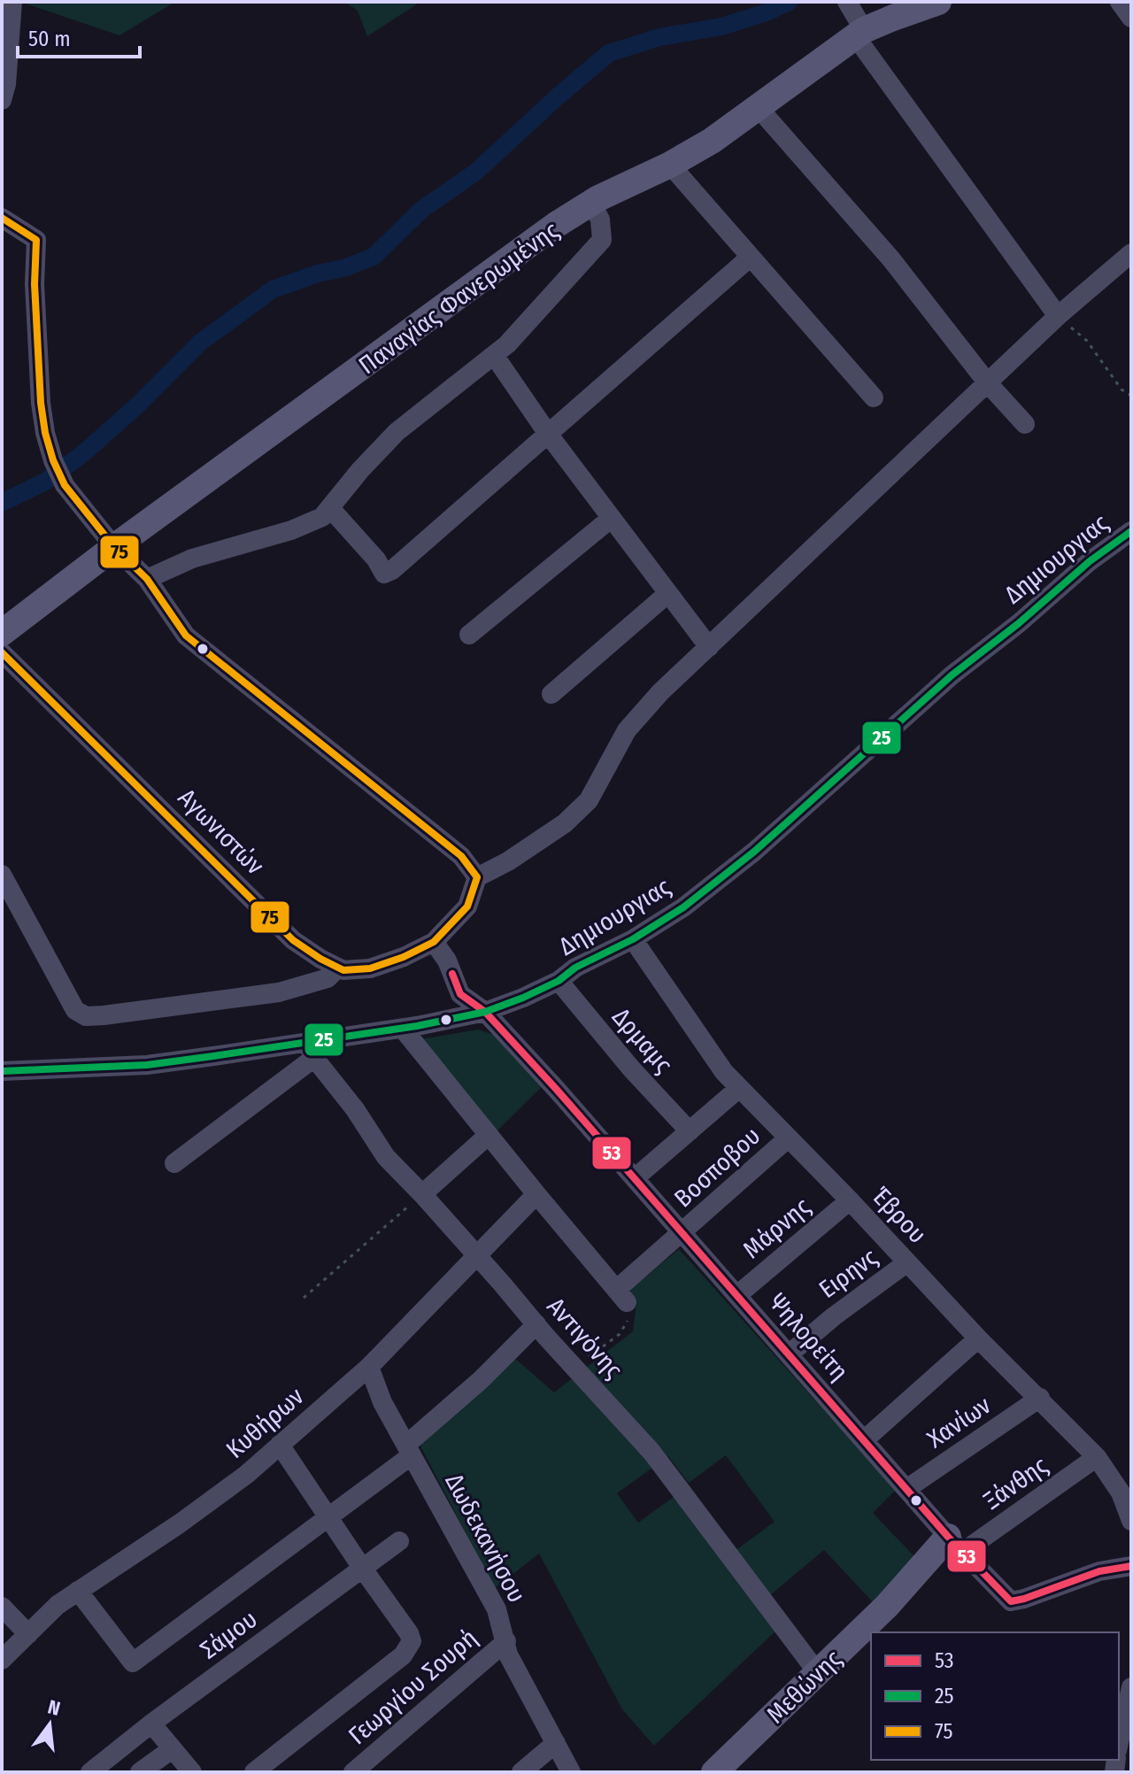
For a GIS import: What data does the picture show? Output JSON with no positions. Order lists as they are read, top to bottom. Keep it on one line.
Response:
{"streets":{"main road":["Παναγίας Φανερωμένης","Μεθώνης"],"street":["Δημιουργιας","Αγωνιστών","Δρμαμς","Βοσποβου","Έβρου","Μάρνης","Ειρηνς","Ψηλορείτη","Αντιγόνης","Χανίων","Κυθήρων","Ξάνθης","Δωδεκανήσου","Σάμου","Γεωργίου Σουρή"]},"crossings":[["Δημιουργιας","Δρμαμς"],["Δημιουργιας","Έβρου"],["Δημιουργιας","Ψηλορείτη"],["Δημιουργιας","Αντιγόνης"],["Αγωνιστών","Ψηλορείτη"],["Βοσποβου","Έβρου"],["Βοσποβου","Ψηλορείτη"],["Έβρου","Μάρνης"],["Έβρου","Ειρηνς"],["Έβρου","Χανίων"],["Έβρου","Ξάνθης"],["Μάρνης","Ψηλορείτη"],["Ειρηνς","Ψηλορείτη"],["Ψηλορείτη","Χανίων"],["Ψηλορείτη","Ξάνθης"],["Ψηλορείτη","Μεθώνης"],["Αντιγόνης","Κυθήρων"],["Αντιγόνης","Μεθώνης"],["Κυθήρων","Δωδεκανήσου"],["Ξάνθης","Μεθώνης"],["Δωδεκανήσου","Γεωργίου Σουρή"]],"lines":["transit line 75","transit line 25","transit line 53"],"legend":["53","25","75"],"scale_bar":"50 m","north":"top"}
